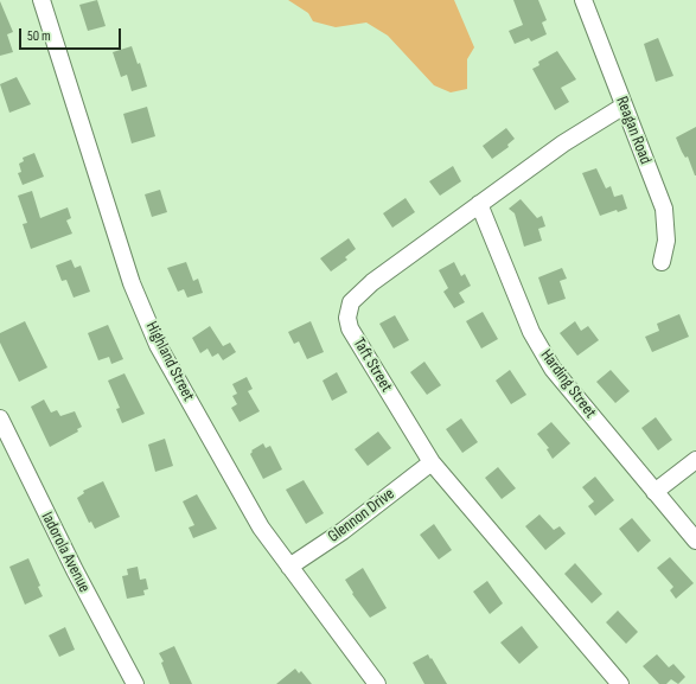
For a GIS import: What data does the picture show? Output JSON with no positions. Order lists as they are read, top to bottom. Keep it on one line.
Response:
{"streets":{"street":["Reagan Road","Highland Street","Taft Street","Harding Street","Glennon Drive","Iadorola Avenue"]},"crossings":[["Reagan Road","Taft Street"],["Highland Street","Glennon Drive"],["Taft Street","Harding Street"],["Taft Street","Glennon Drive"]],"scale_bar":"50 m"}
